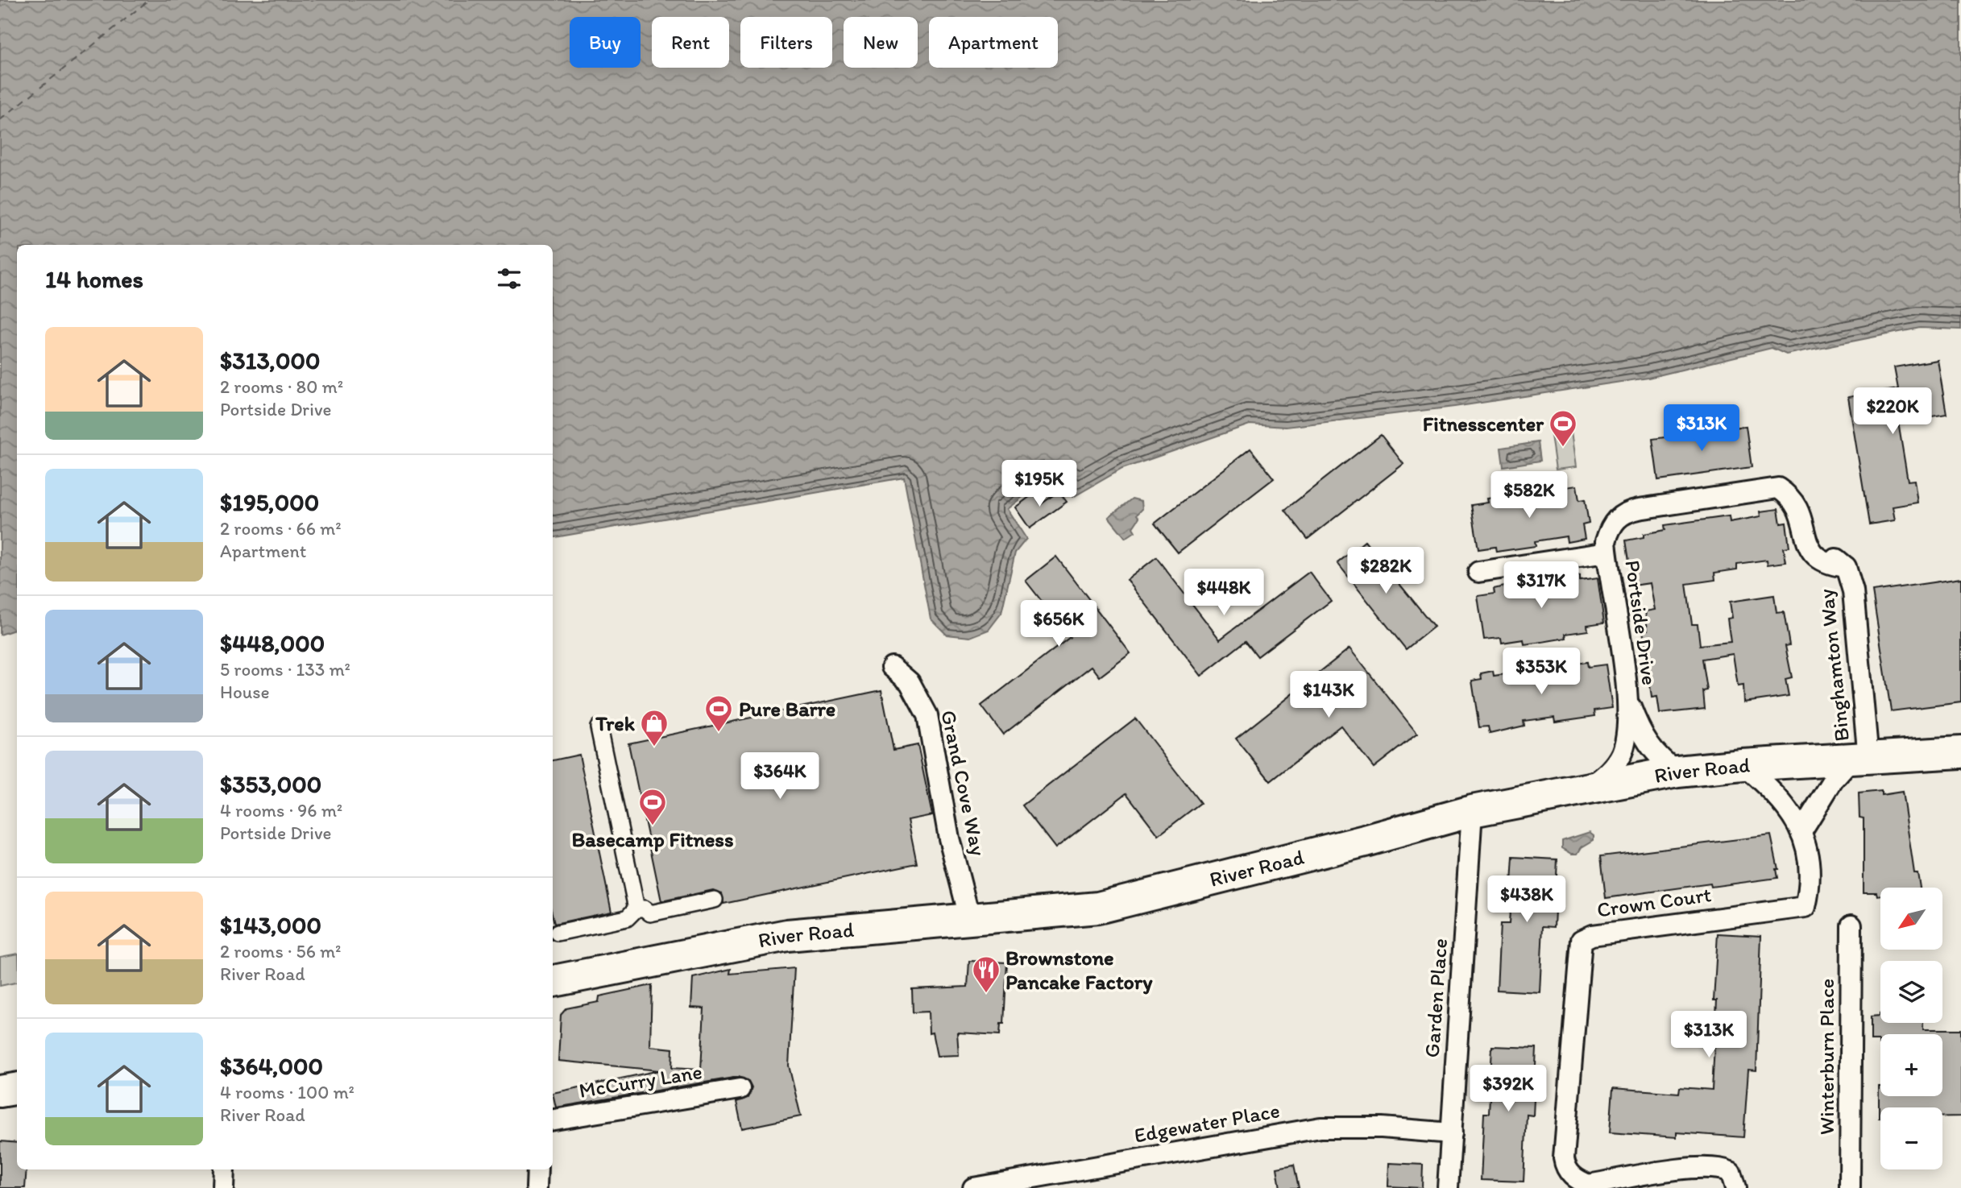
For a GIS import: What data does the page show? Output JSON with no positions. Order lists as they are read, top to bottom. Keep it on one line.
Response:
{"streets":{"main road":["River Road"],"street":["Portside Drive","Binghamton Way","Grand Cove Way","Crown Court","Garden Place","Winterburn Place","McCurry Lane","Edgewater Place"]},"crossings":[["Portside Drive","Binghamton Way"],["Portside Drive","River Road"],["Binghamton Way","River Road"],["River Road","Grand Cove Way"],["River Road","Crown Court"],["River Road","Garden Place"],["Garden Place","Edgewater Place"]],"places":{"sports":["Fitnesscenter","Pure Barre","Basecamp Fitness"],"shop":["Trek"],"restaurant":["Brownstone Pancake Factory"]},"north":"bottom left","page":{"chip":["Buy","Rent","Filters","New","Apartment"],"heading":"14 homes","list":[{"name":"$313,000","note":"2 rooms · 80 m² · Portside Drive"},{"name":"$195,000","note":"2 rooms · 66 m² · Apartment"},{"name":"$448,000","note":"5 rooms · 133 m² · House"},{"name":"$353,000","note":"4 rooms · 96 m² · Portside Drive"},{"name":"$143,000","note":"2 rooms · 56 m² · River Road"},{"name":"$364,000","note":"4 rooms · 100 m² · River Road"}],"price":["$220K","$313K","$195K","$582K","$282K","$317K","$448K","$656K","$353K","$143K","$364K","$438K","$313K","$392K"],"map_buttons":["+","−"]}}
